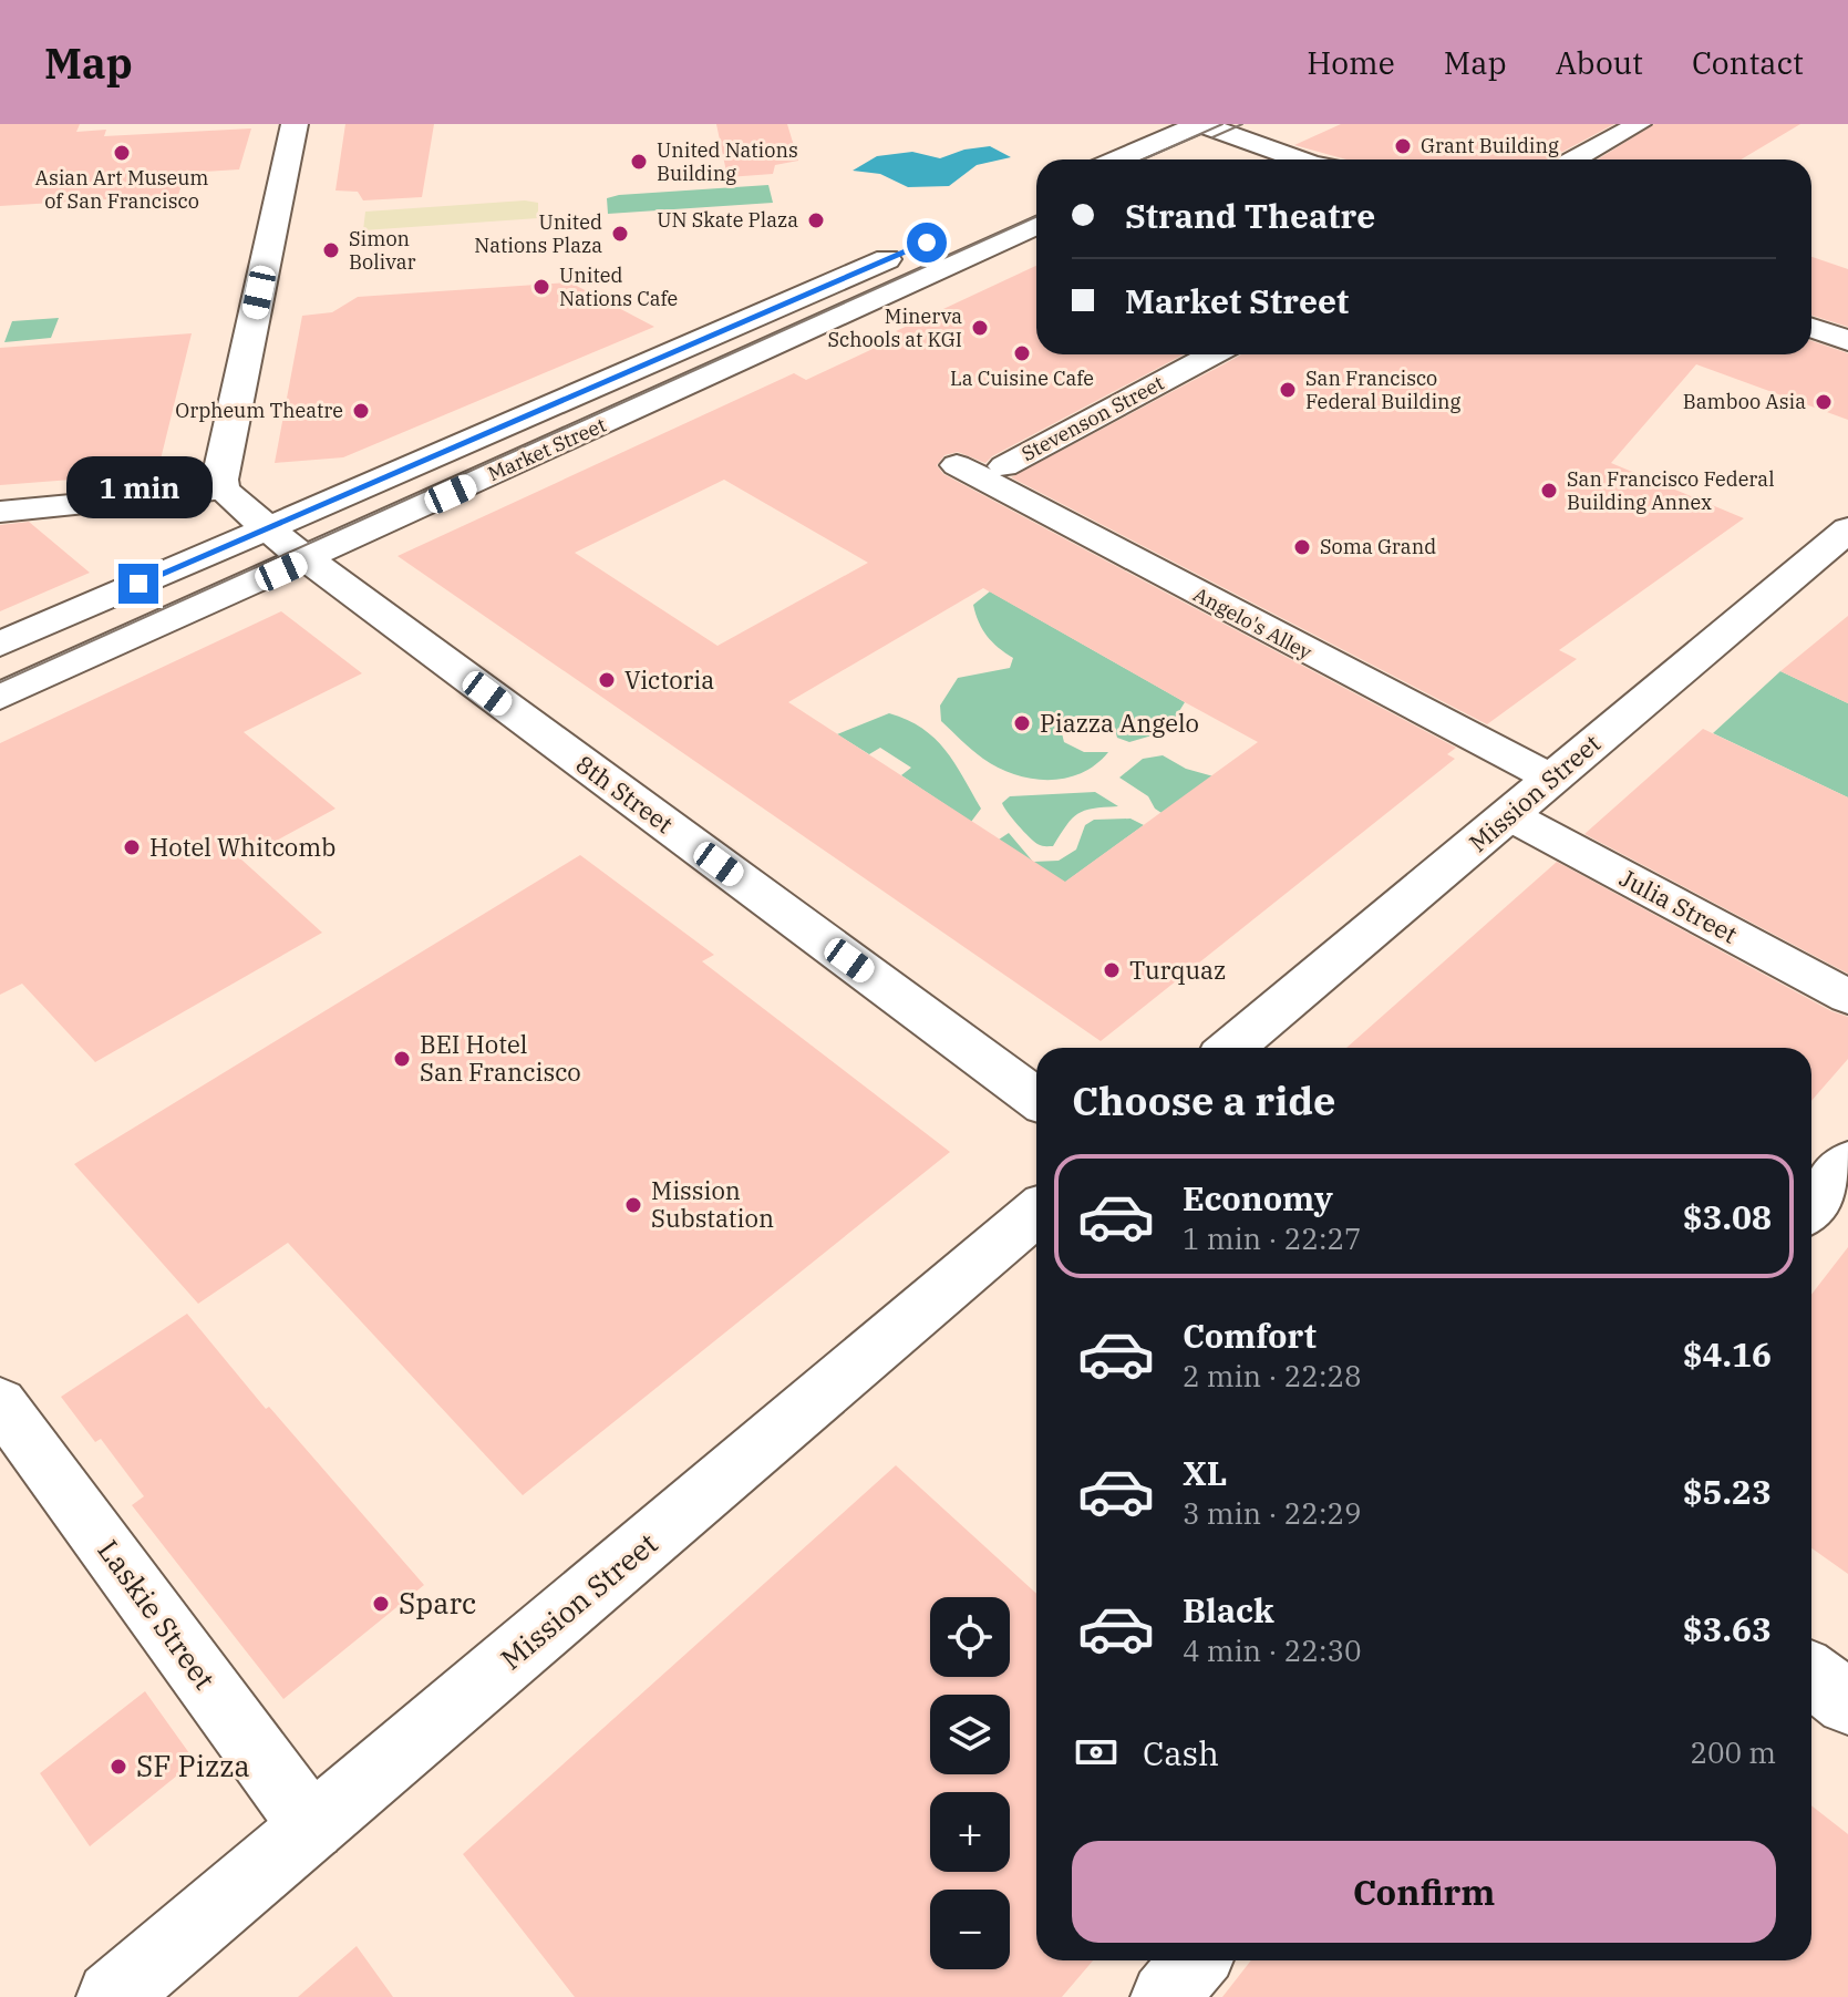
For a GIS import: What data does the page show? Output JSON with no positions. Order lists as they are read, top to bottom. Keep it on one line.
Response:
{"streets":{"main road":["Market Street","Mission Street","8th Street"],"street":["Stevenson Street","Angelo's Alley","Julia Street","Laskie Street"]},"crossings":[["Market Street","8th Street"],["Angelo's Alley","Mission Street"],["Mission Street","Julia Street"],["Mission Street","Laskie Street"]],"places":["Grant Building","Asian Art Museum of San Francisco","United Nations Building","UN Skate Plaza","United Nations Plaza","Simon Bolivar","United Nations Cafe","Minerva Schools at KGI","La Cuisine Cafe","San Francisco Federal Building","Bamboo Asia","Orpheum Theatre","San Francisco Federal Building Annex","Soma Grand","Victoria","Piazza Angelo","Hotel Whitcomb","Turquaz","BEI Hotel San Francisco","Mission Substation","Sparc","SF Pizza"],"page":{"header":"Map","nav":["Home","Map","About","Contact"],"banner":["Strand Theatre","Market Street"],"bubble":"1 min","heading":"Choose a ride","list":[{"name":"Economy","note":"1 min · 22:27","value":"$3.08"},{"name":"Comfort","note":"2 min · 22:28","value":"$4.16"},{"name":"XL","note":"3 min · 22:29","value":"$5.23"},{"name":"Black","note":"4 min · 22:30","value":"$3.63"}],"map_buttons":["+","−"],"pay":["Cash","200 m"],"buttons":"Confirm"}}
